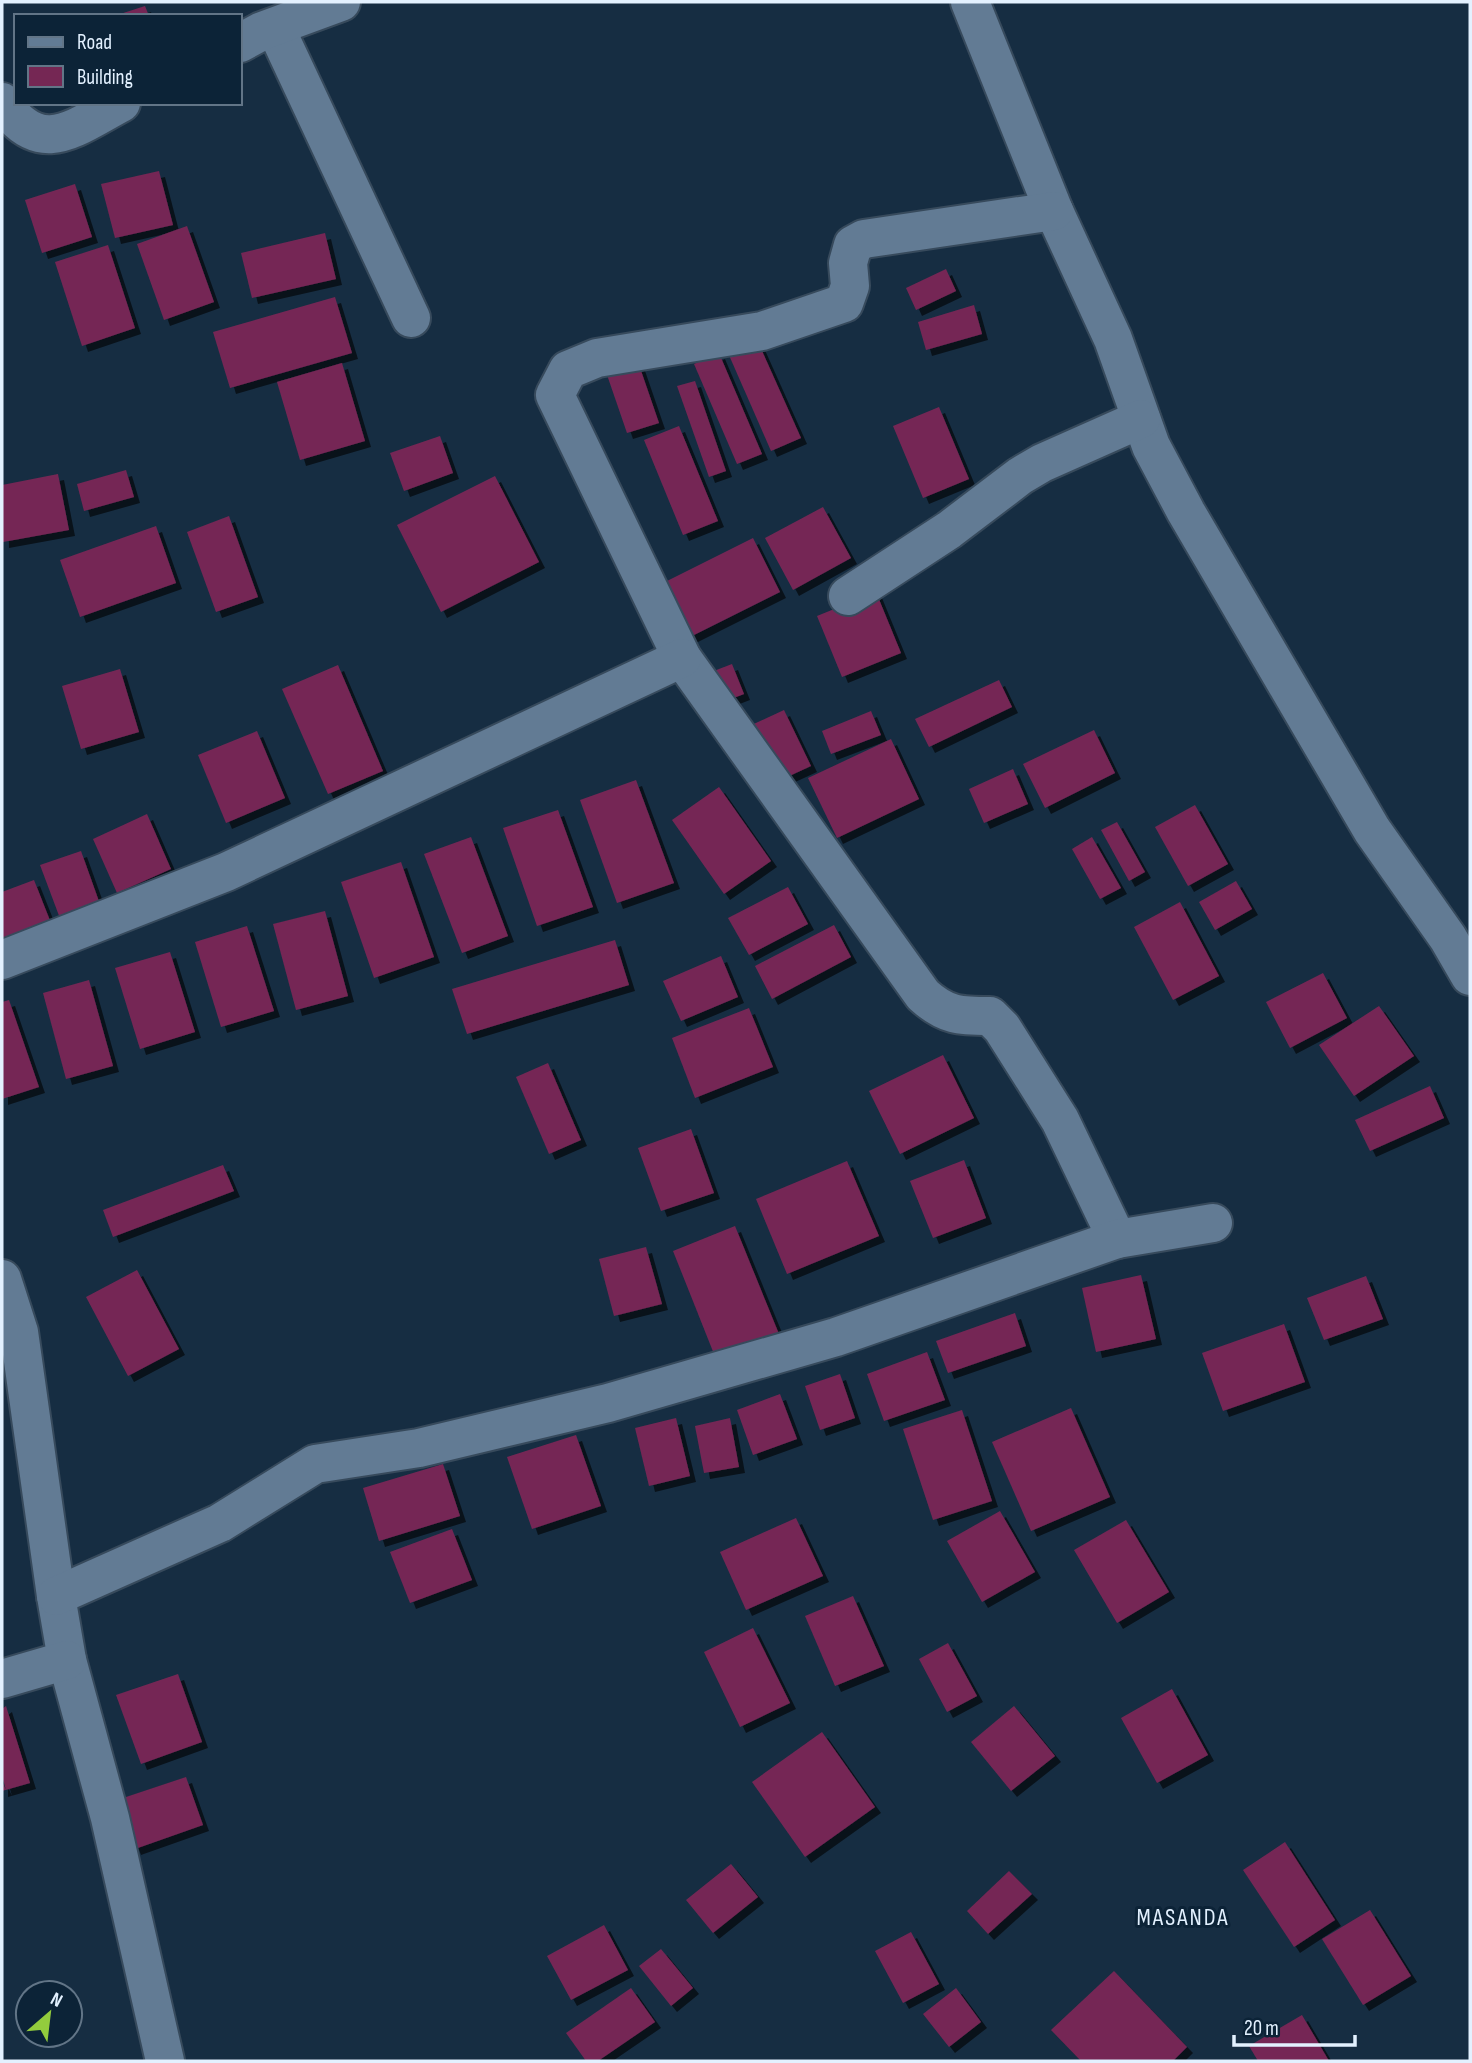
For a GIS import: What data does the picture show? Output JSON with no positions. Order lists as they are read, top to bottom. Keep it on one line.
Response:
{"districts":["MASANDA"],"legend":["Road","Building"],"scale_bar":"20 m","north":"top right"}
